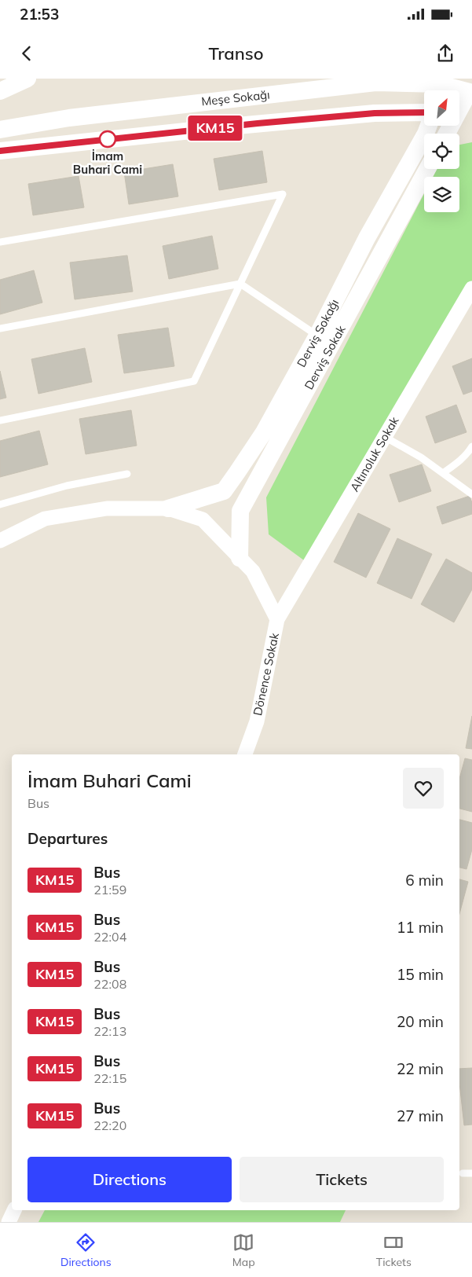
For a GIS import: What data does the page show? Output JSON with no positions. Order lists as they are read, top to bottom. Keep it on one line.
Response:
{"streets":{"street":["Meşe Sokağı","Derviş Sokağı","Derviş Sokak","Altınoluk Sokak","Dönence Sokak"]},"crossings":[["Derviş Sokağı","Dönence Sokak"],["Derviş Sokak","Dönence Sokak"],["Altınoluk Sokak","Dönence Sokak"]],"places":["İmam Buhari Cami"],"lines":["bus line KM15"],"north":"top right","page":{"status":"21:53","header":"Transo","on_map":"KM15","heading":[["İmam Buhari Cami","Bus"],"Departures"],"list":[{"mark":"KM15","name":"Bus","note":"21:59","value":"6 min"},{"mark":"KM15","name":"Bus","note":"22:04","value":"11 min"},{"mark":"KM15","name":"Bus","note":"22:08","value":"15 min"},{"mark":"KM15","name":"Bus","note":"22:13","value":"20 min"},{"mark":"KM15","name":"Bus","note":"22:15","value":"22 min"},{"mark":"KM15","name":"Bus","note":"22:20","value":"27 min"}],"buttons":["Directions","Tickets"],"tabs":["Directions","Map","Tickets"]}}
